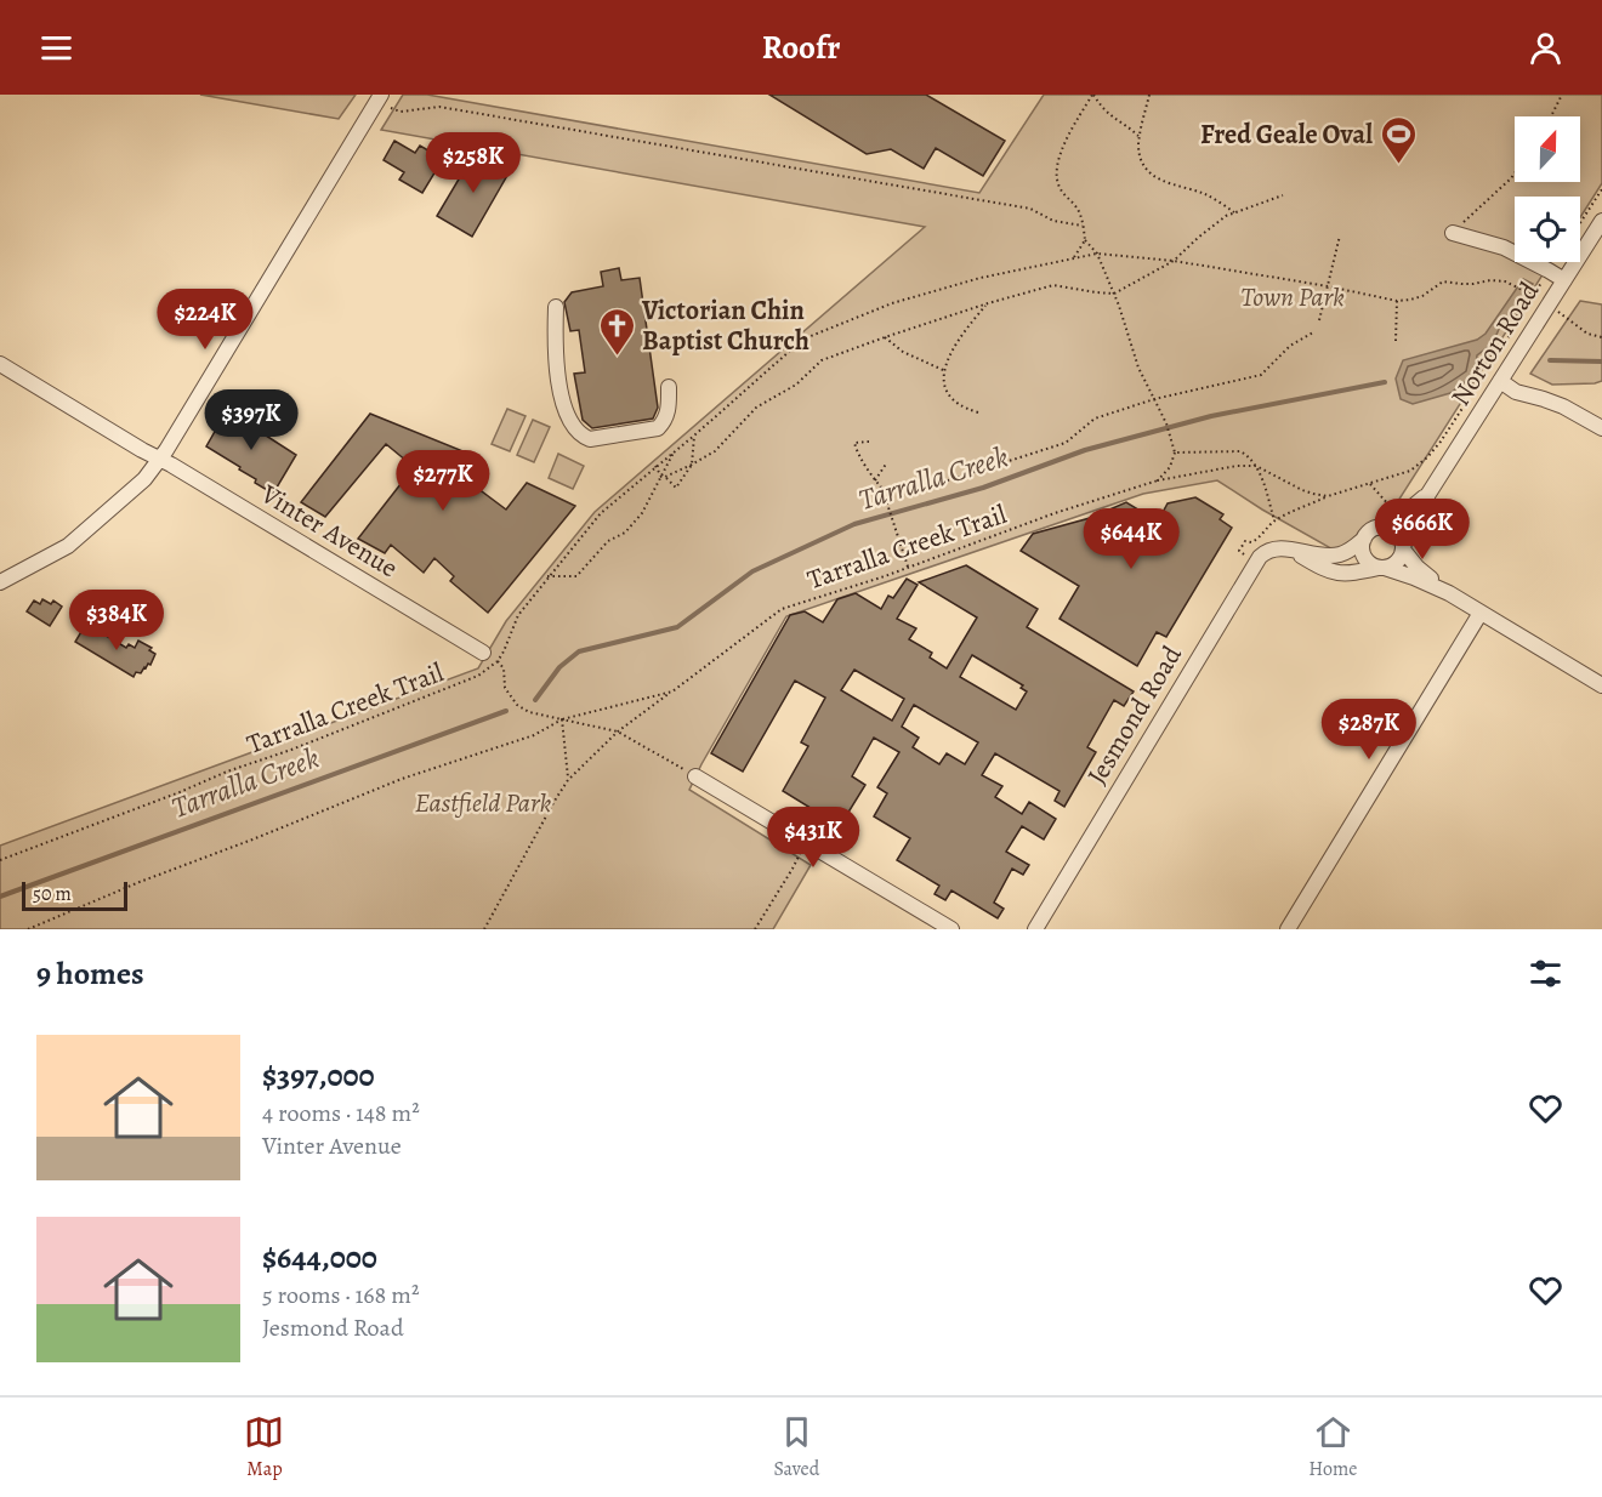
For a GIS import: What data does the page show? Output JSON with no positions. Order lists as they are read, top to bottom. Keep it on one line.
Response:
{"streets":{"street":["Norton Road","Vinter Avenue","Jesmond Road"],"path":["Tarralla Creek Trail"]},"water":["Tarralla Creek"],"parks":["Town Park","Eastfield Park"],"places":{"sports":["Fred Geale Oval"],"church":["Victorian Chin Baptist Church"]},"scale_bar":"50 m","north":"top","page":{"header":"Roofr","price":["$258K","$224K","$397K","$277K","$666K","$644K","$384K","$287K","$431K"],"scale":"50 m","heading":"9 homes","list":[{"name":"$397,000","note":"4 rooms · 148 m² · Vinter Avenue"},{"name":"$644,000","note":"5 rooms · 168 m² · Jesmond Road"}],"tabs":["Map","Saved","Home"]}}
